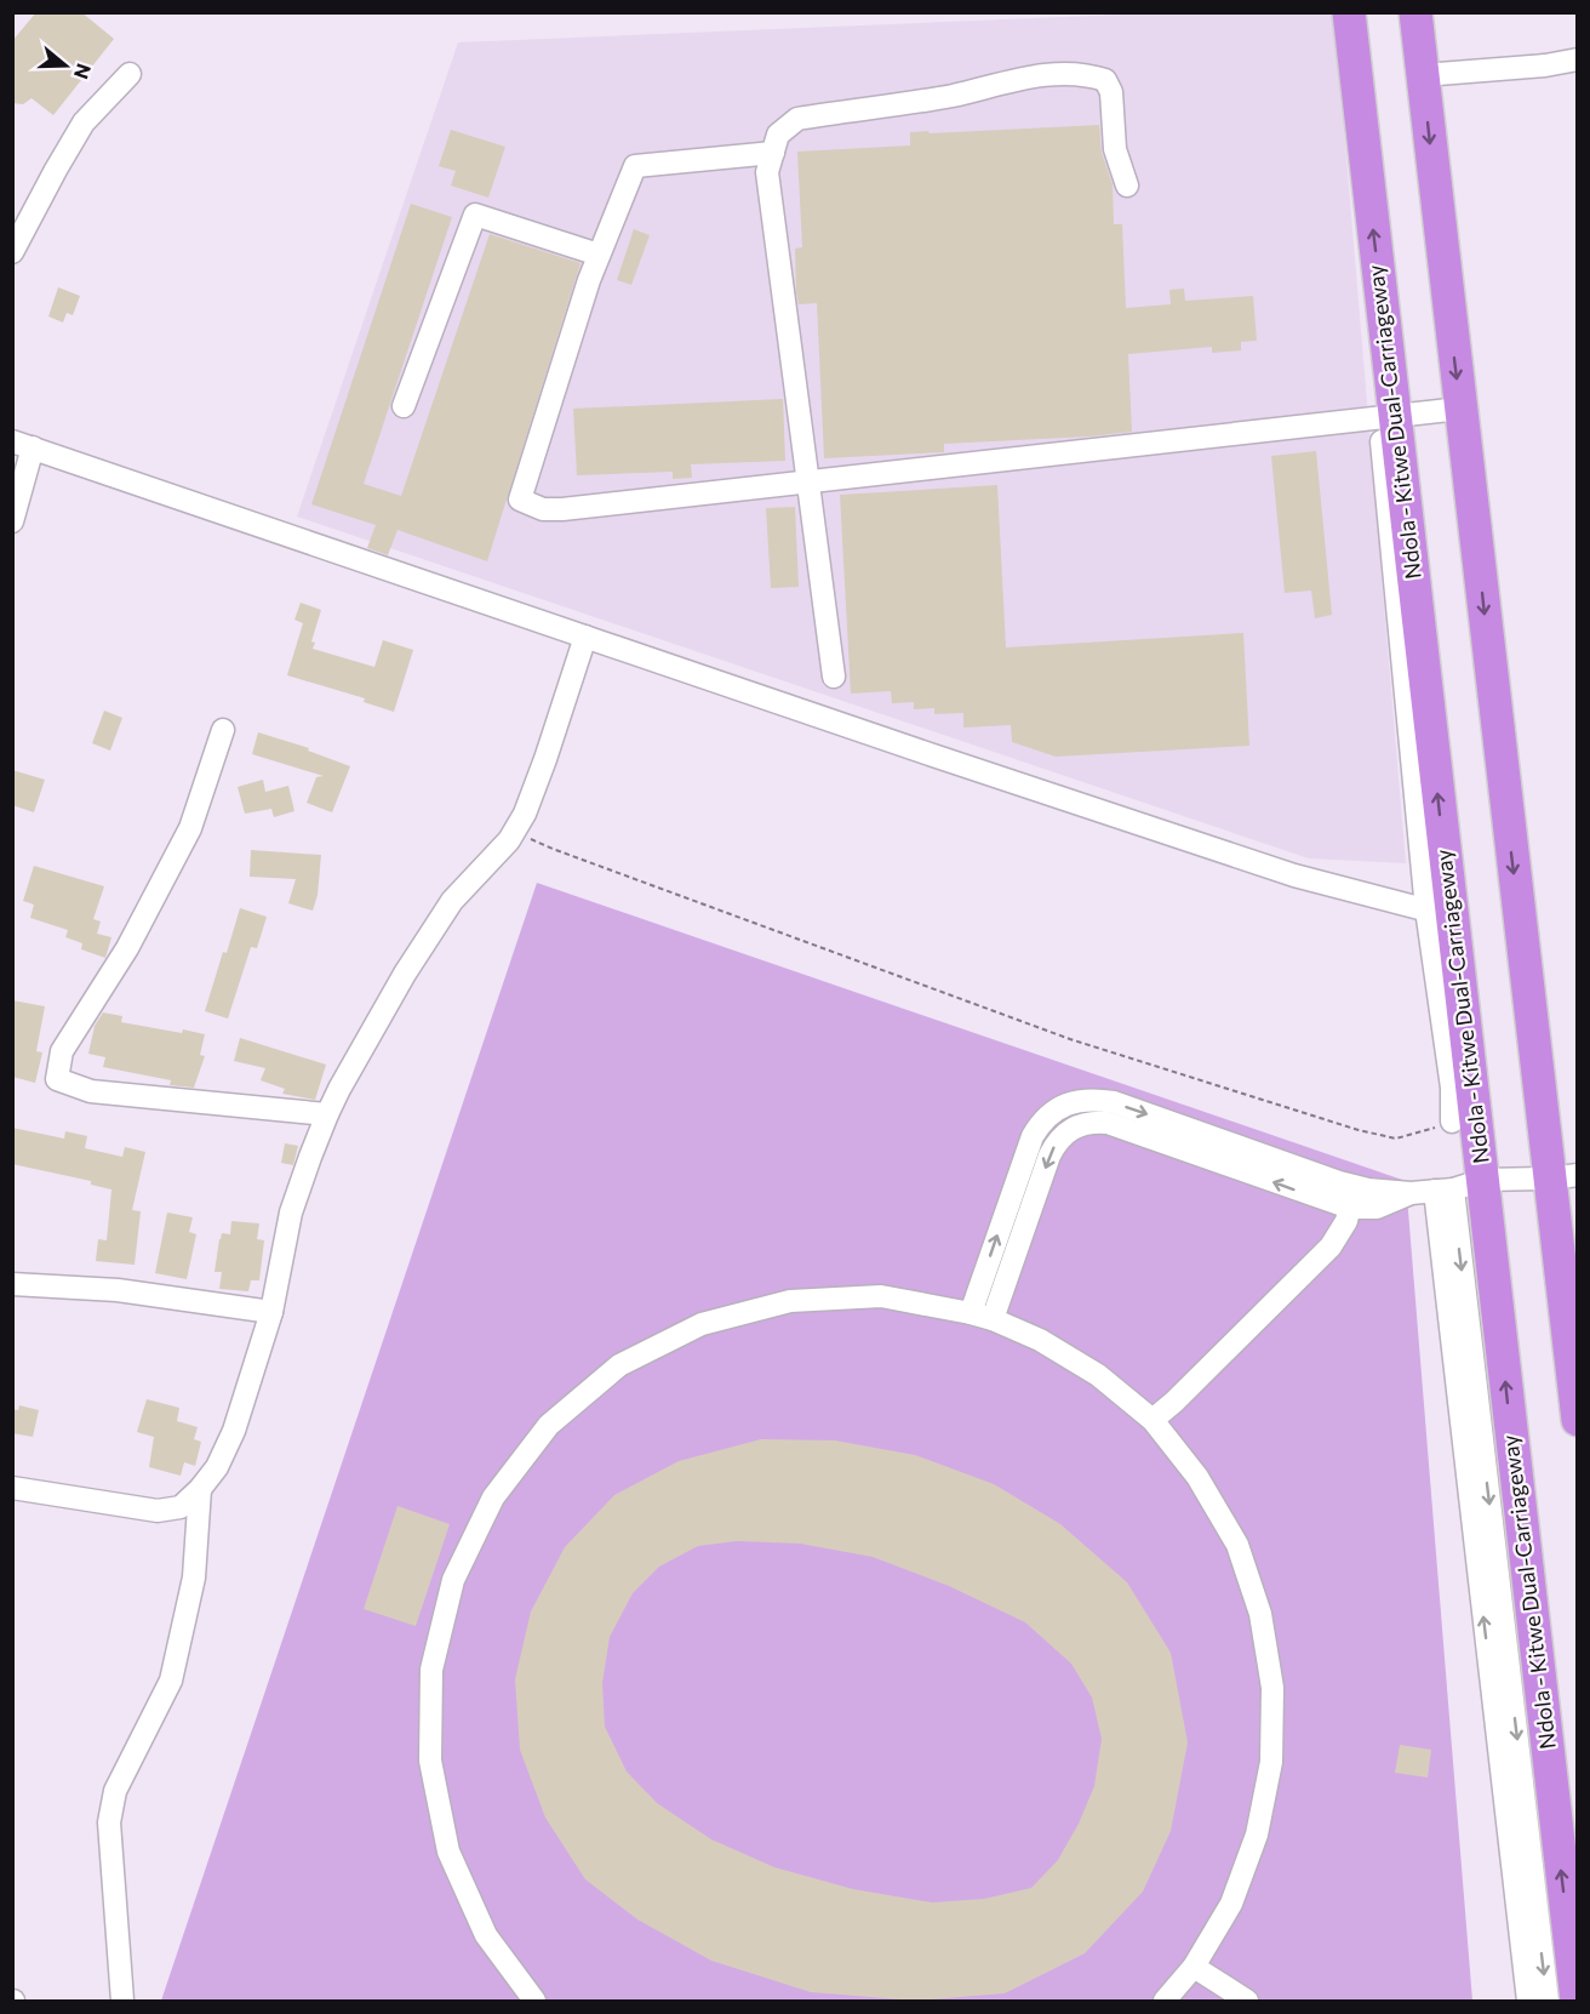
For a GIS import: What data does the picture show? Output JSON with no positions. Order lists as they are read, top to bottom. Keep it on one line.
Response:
{"streets":{"highway":["Ndola - Kitwe Dual-Carriageway"]},"north":"right"}
